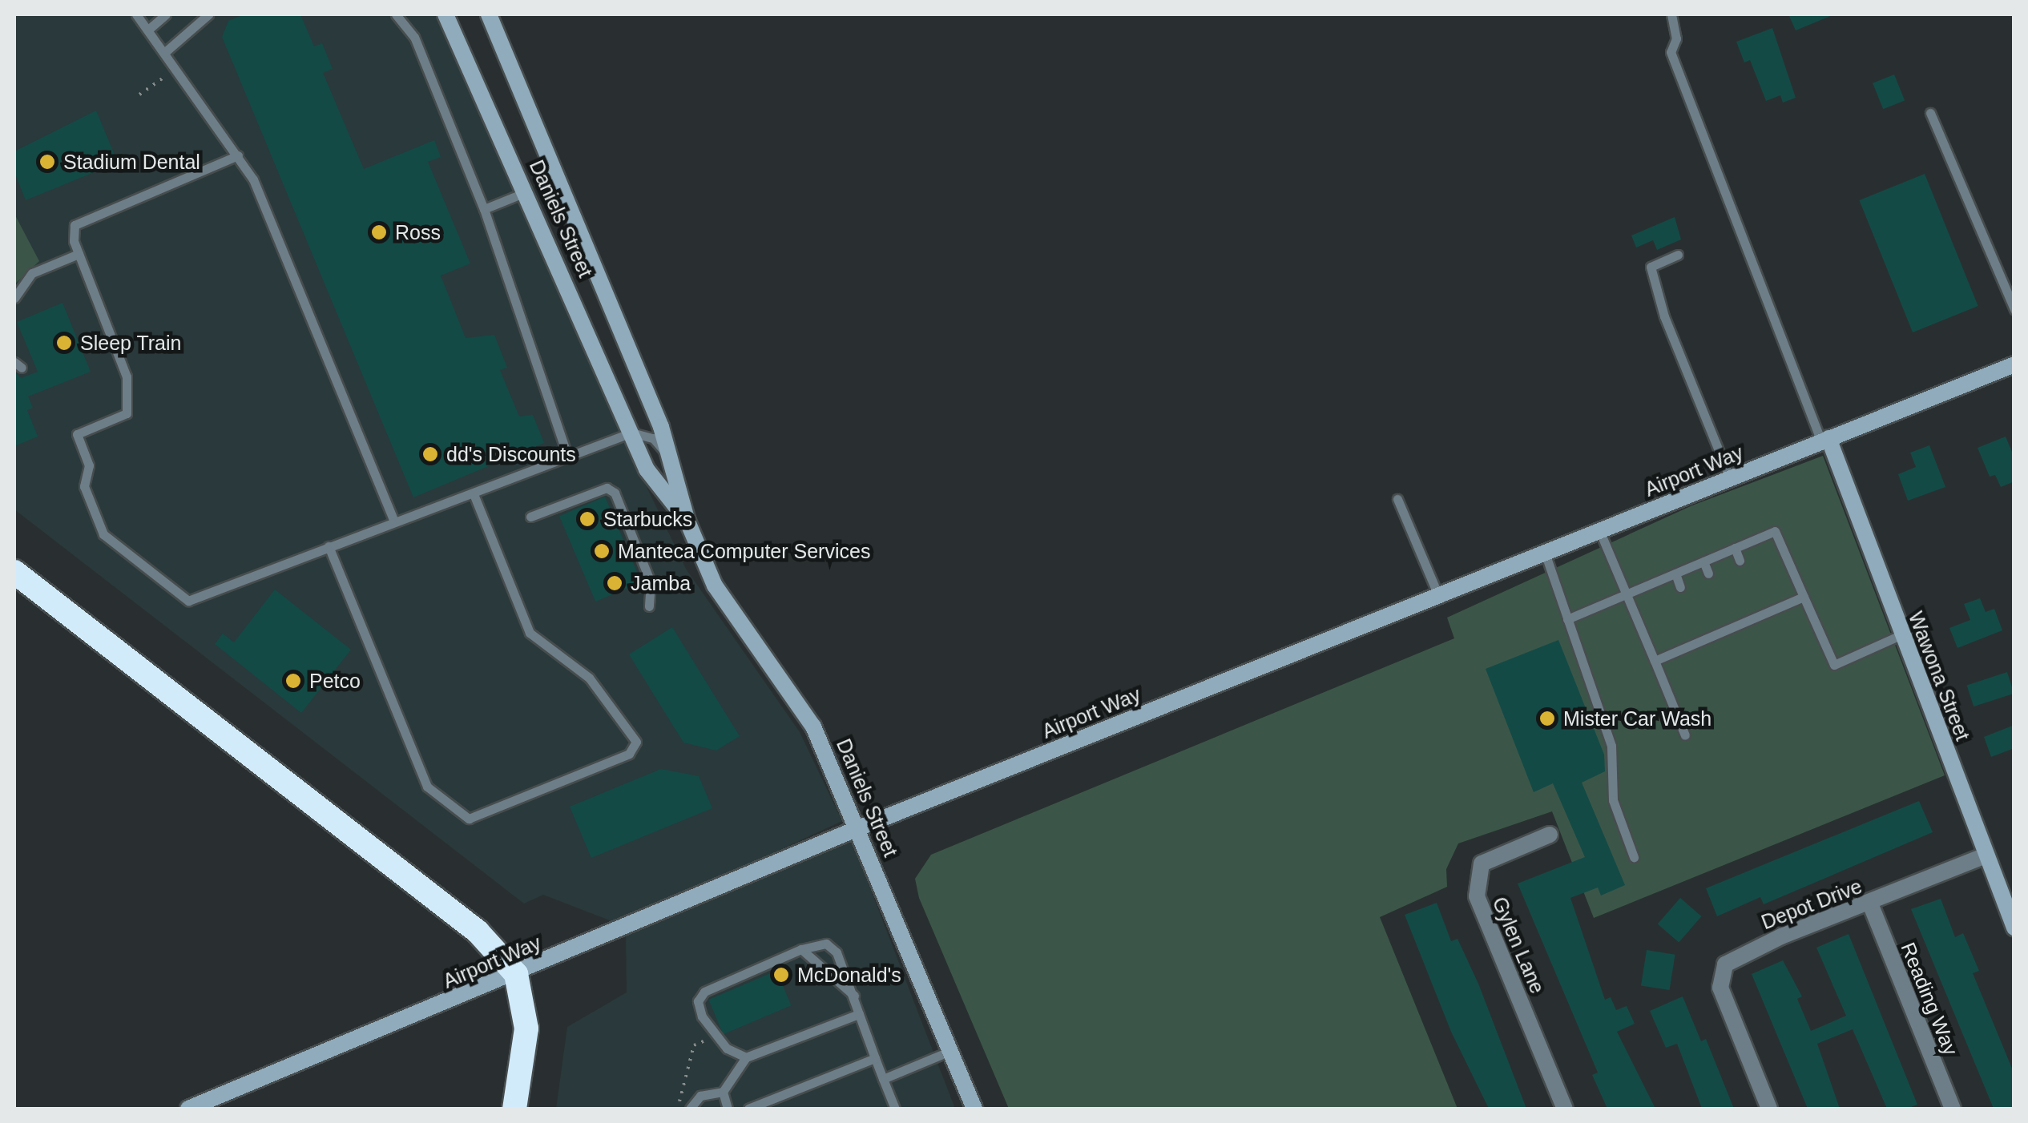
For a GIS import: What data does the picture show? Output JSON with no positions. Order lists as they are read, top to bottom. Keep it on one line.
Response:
{"streets":{"main road":["Daniels Street","Airport Way","Wawona Street"],"street":["Depot Drive","Gylen Lane","Reading Way"]},"crossings":[["Daniels Street","Airport Way"],["Airport Way","Wawona Street"],["Wawona Street","Depot Drive"],["Depot Drive","Reading Way"]],"places":["Stadium Dental","Ross","Sleep Train","dd's Discounts","Starbucks","Manteca Computer Services","Jamba","Petco","Mister Car Wash","McDonald's"]}
